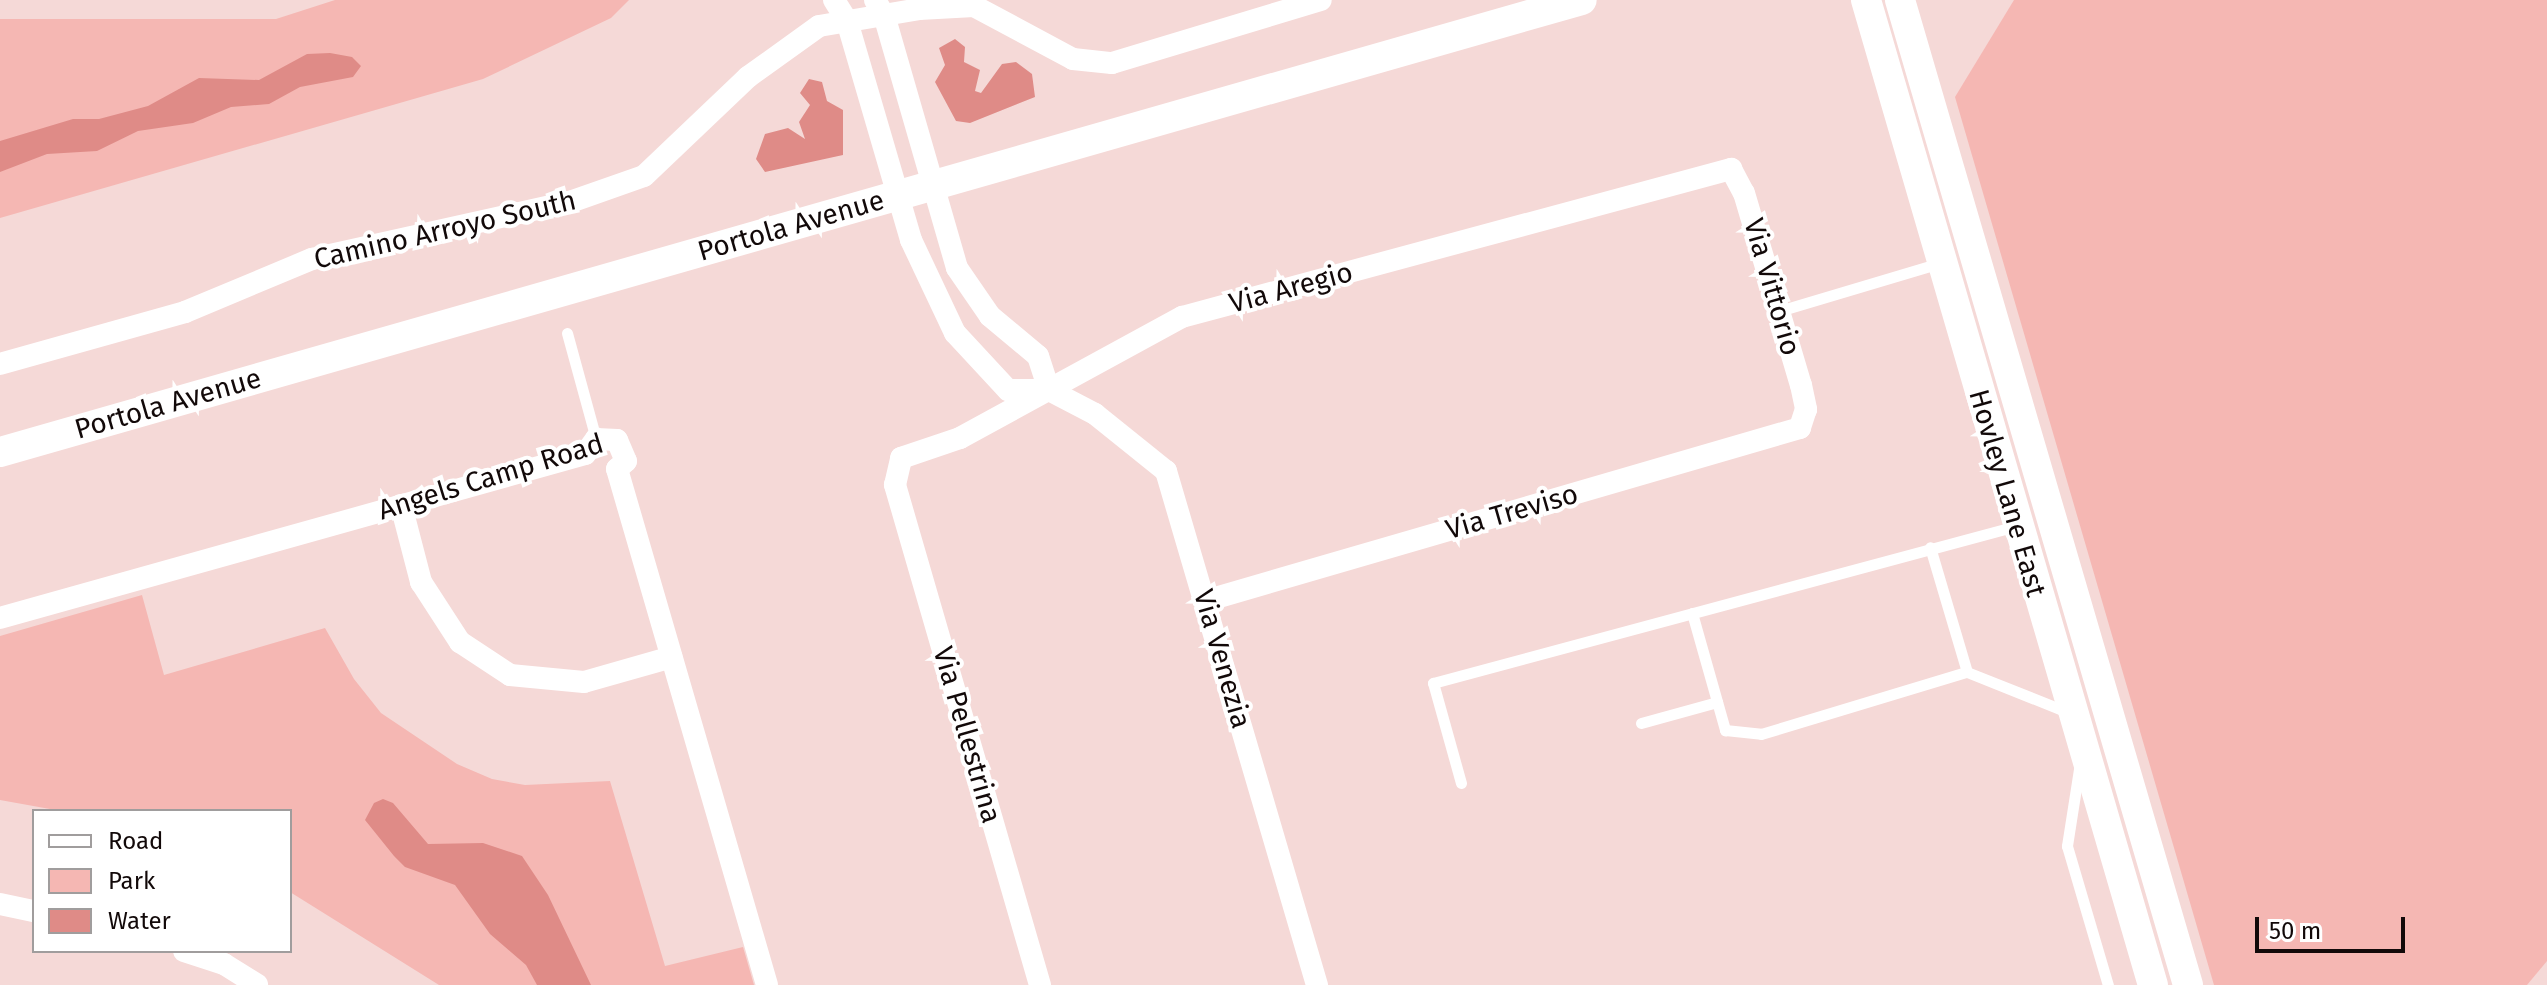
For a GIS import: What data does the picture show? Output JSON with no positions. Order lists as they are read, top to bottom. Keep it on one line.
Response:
{"streets":{"street":["Portola Avenue","Camino Arroyo South","Via Vittorio","Via Aregio","Angels Camp Road","Hovley Lane East","Via Treviso","Via Venezia","Via Pellestrina"]},"crossings":[["Portola Avenue","Via Venezia"],["Camino Arroyo South","Via Venezia"],["Via Vittorio","Via Aregio"],["Via Vittorio","Via Treviso"],["Via Aregio","Via Venezia"],["Via Aregio","Via Pellestrina"],["Via Treviso","Via Venezia"]],"legend":["Road","Park","Water"],"scale_bar":"50 m"}
